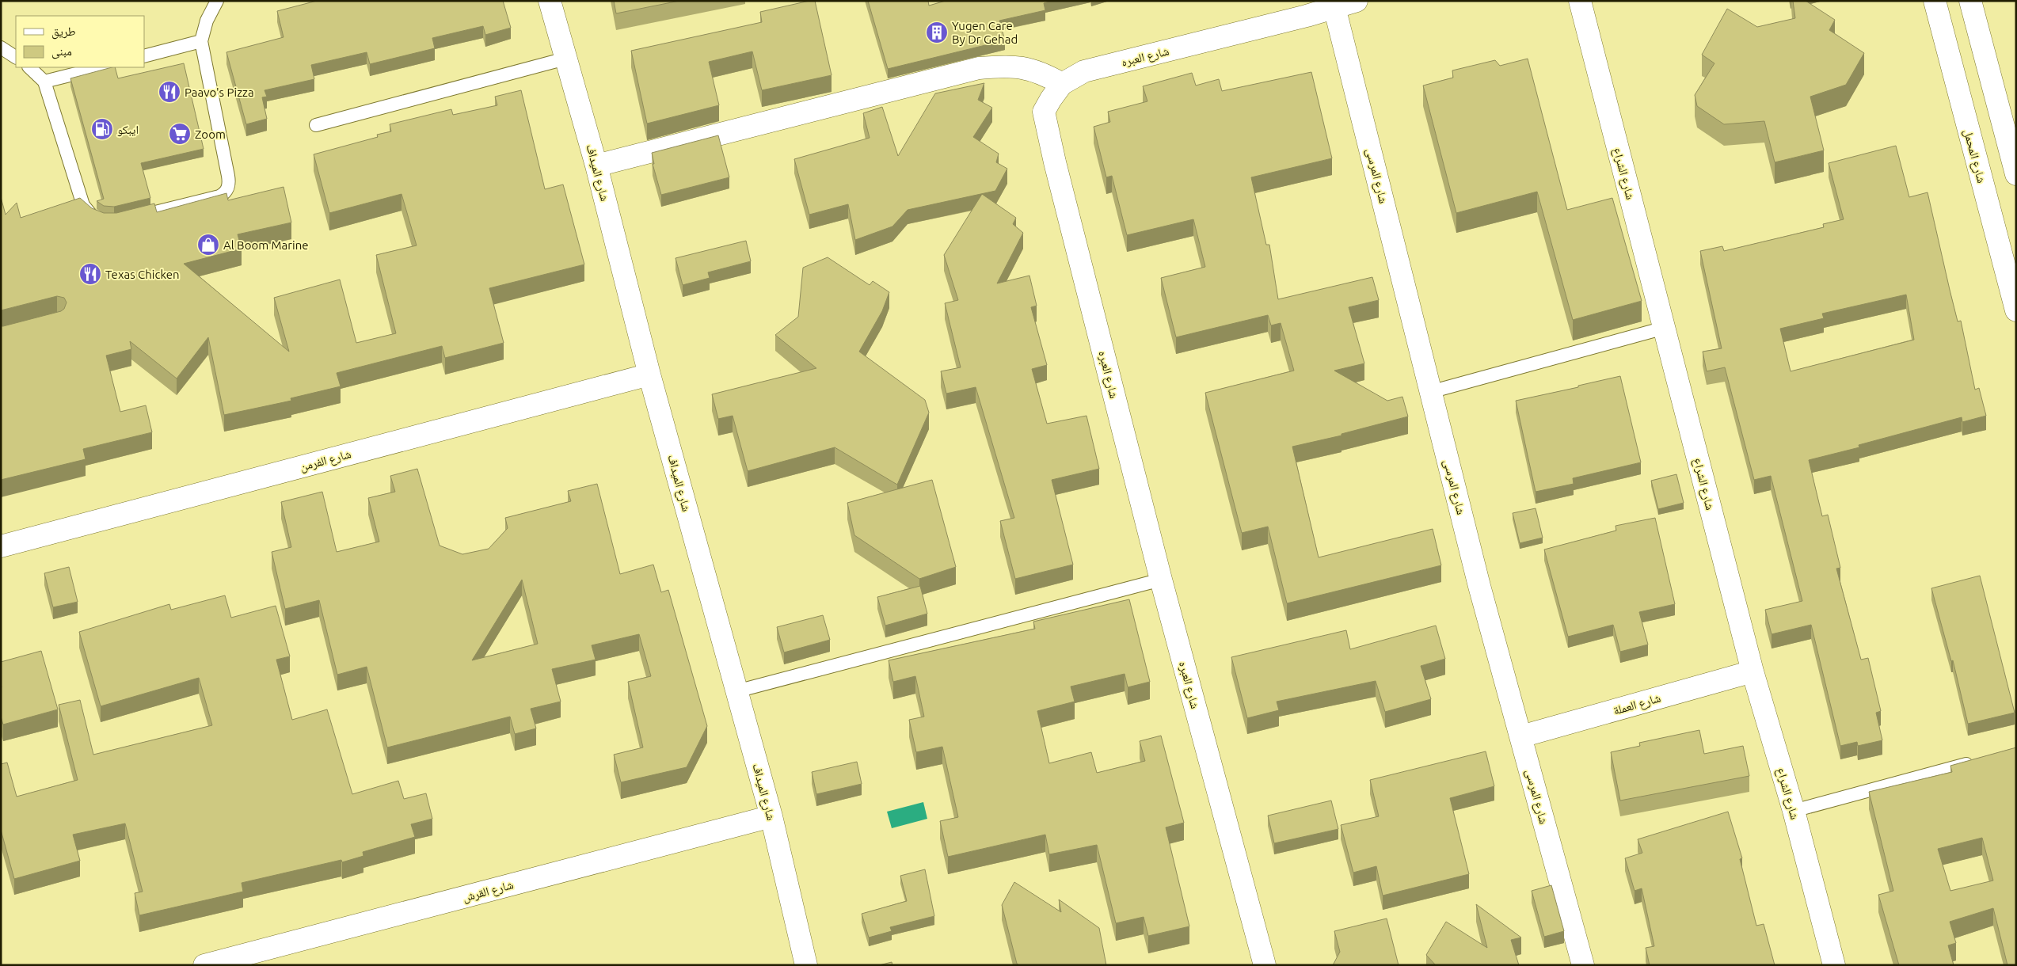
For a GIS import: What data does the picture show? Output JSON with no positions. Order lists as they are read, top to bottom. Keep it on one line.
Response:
{"streets":{"street":["شارع العبره","شارع المحمل","شارع الميداف","شارع الشراع","شارع المرسى","شارع الفرمن","شارع العملة","شارع القرش"]},"crossings":[["شارع العبره","شارع المرسى"],["شارع الميداف","شارع الفرمن"],["شارع الميداف","شارع القرش"],["شارع الشراع","شارع العملة"],["شارع المرسى","شارع العملة"]],"places":{"building":["Yugen Care By Dr Gehad"],"restaurant":["Paavo's Pizza","Texas Chicken"],"fuel station":["ايبكو"],"supermarket":["Zoom"],"shop":["Al Boom Marine"]},"legend":["طريق","مبنى"]}
